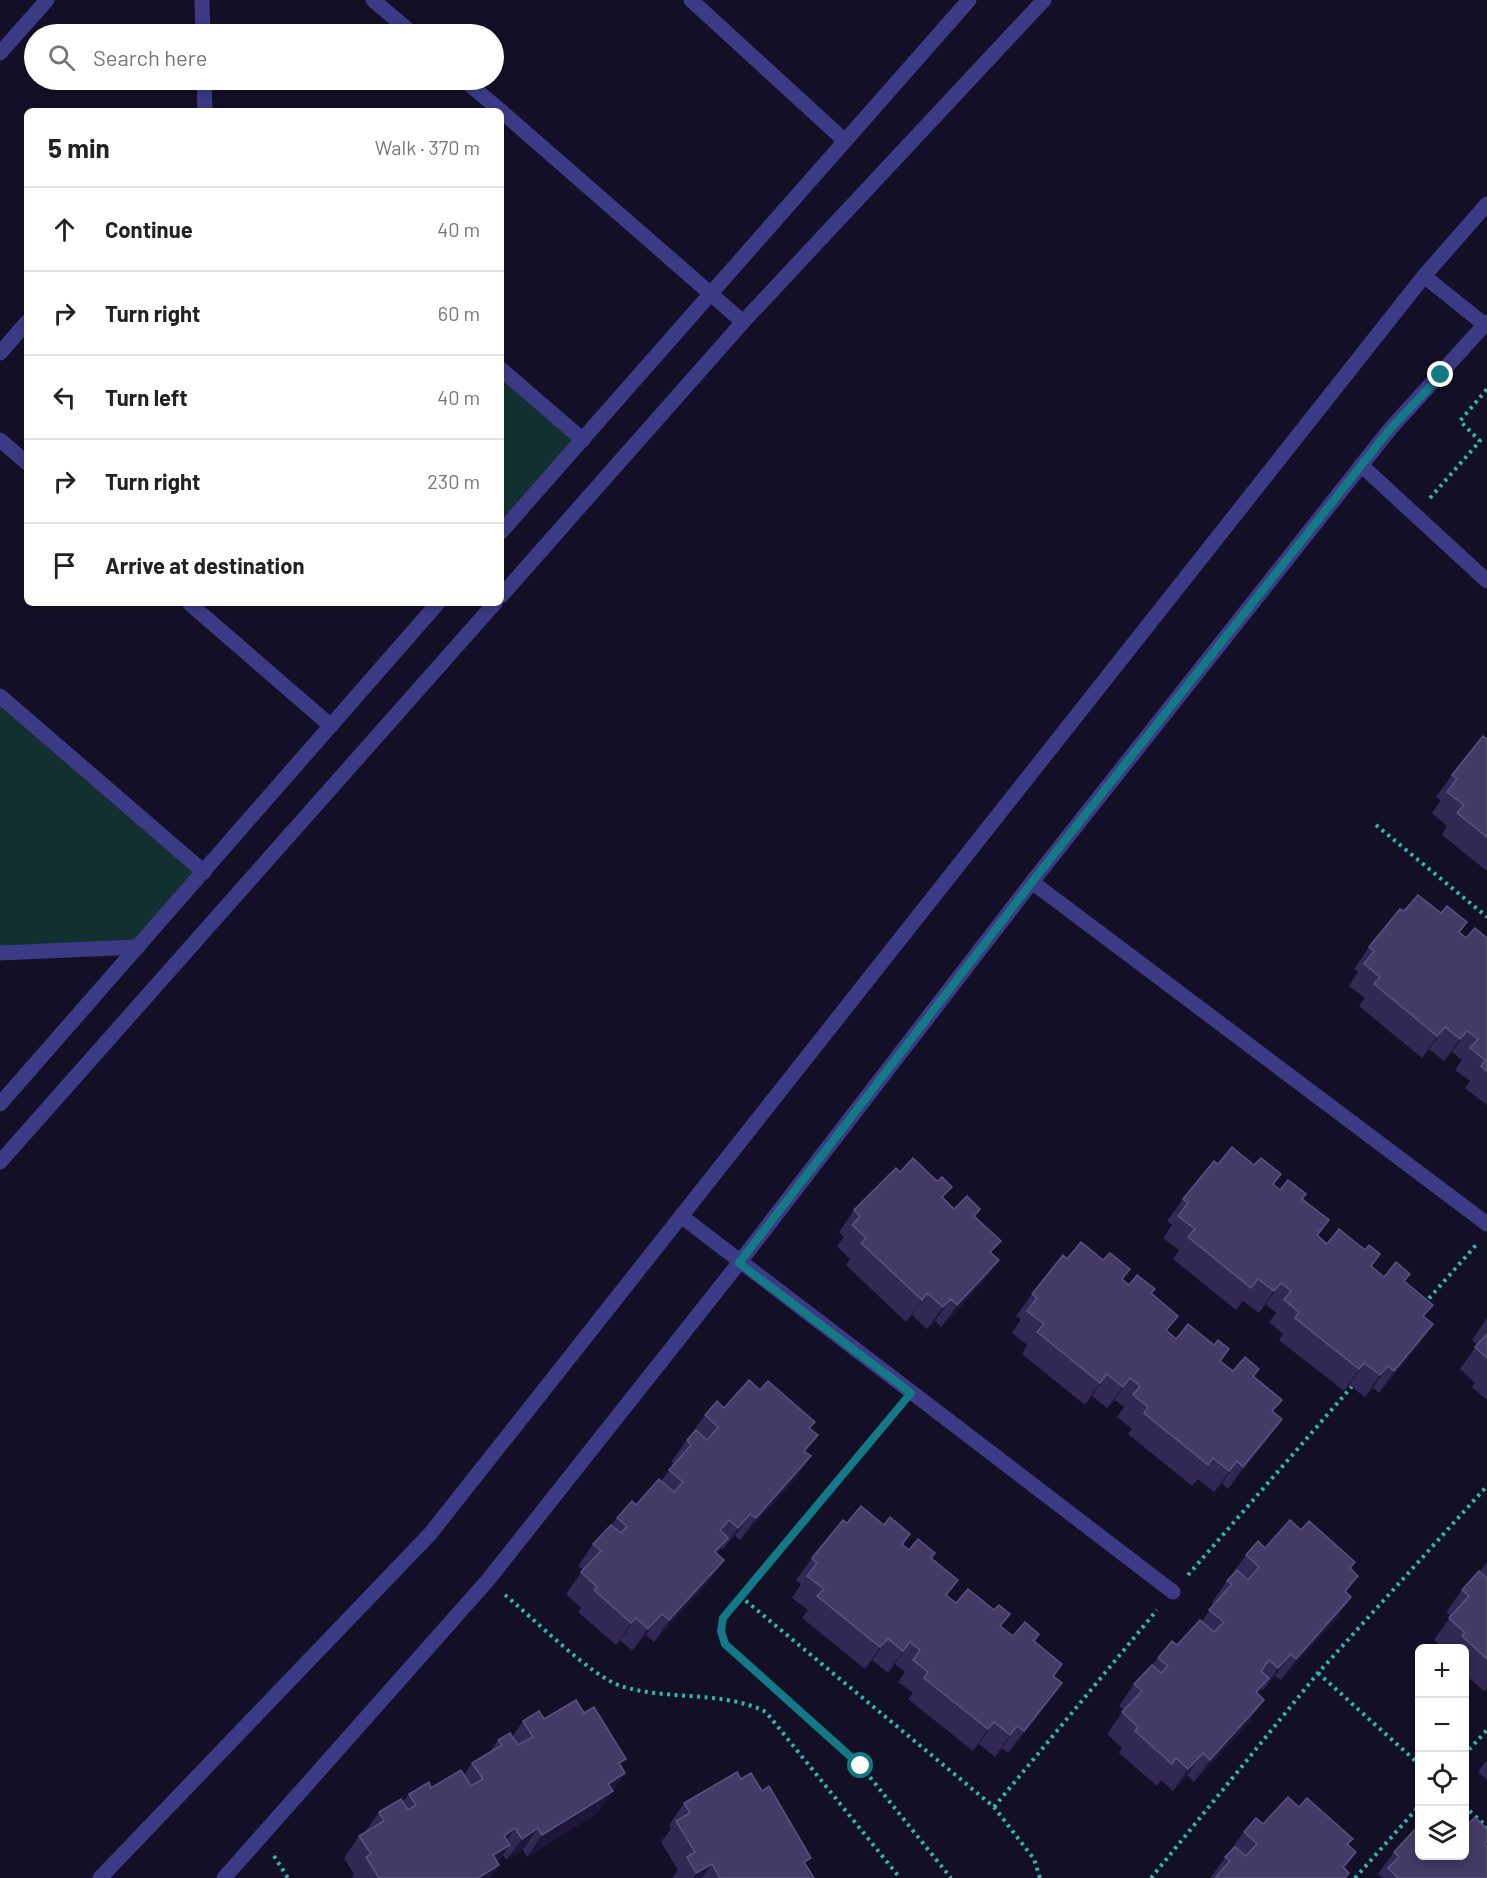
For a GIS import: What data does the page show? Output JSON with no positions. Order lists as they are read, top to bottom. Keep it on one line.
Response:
{"page":{"search":"Search here","heading":["5 min","Walk · 370 m"],"list":[["Continue","40 m"],["Turn right","60 m"],["Turn left","40 m"],["Turn right","230 m"],"Arrive at destination"],"map_buttons":["+","−"]}}
